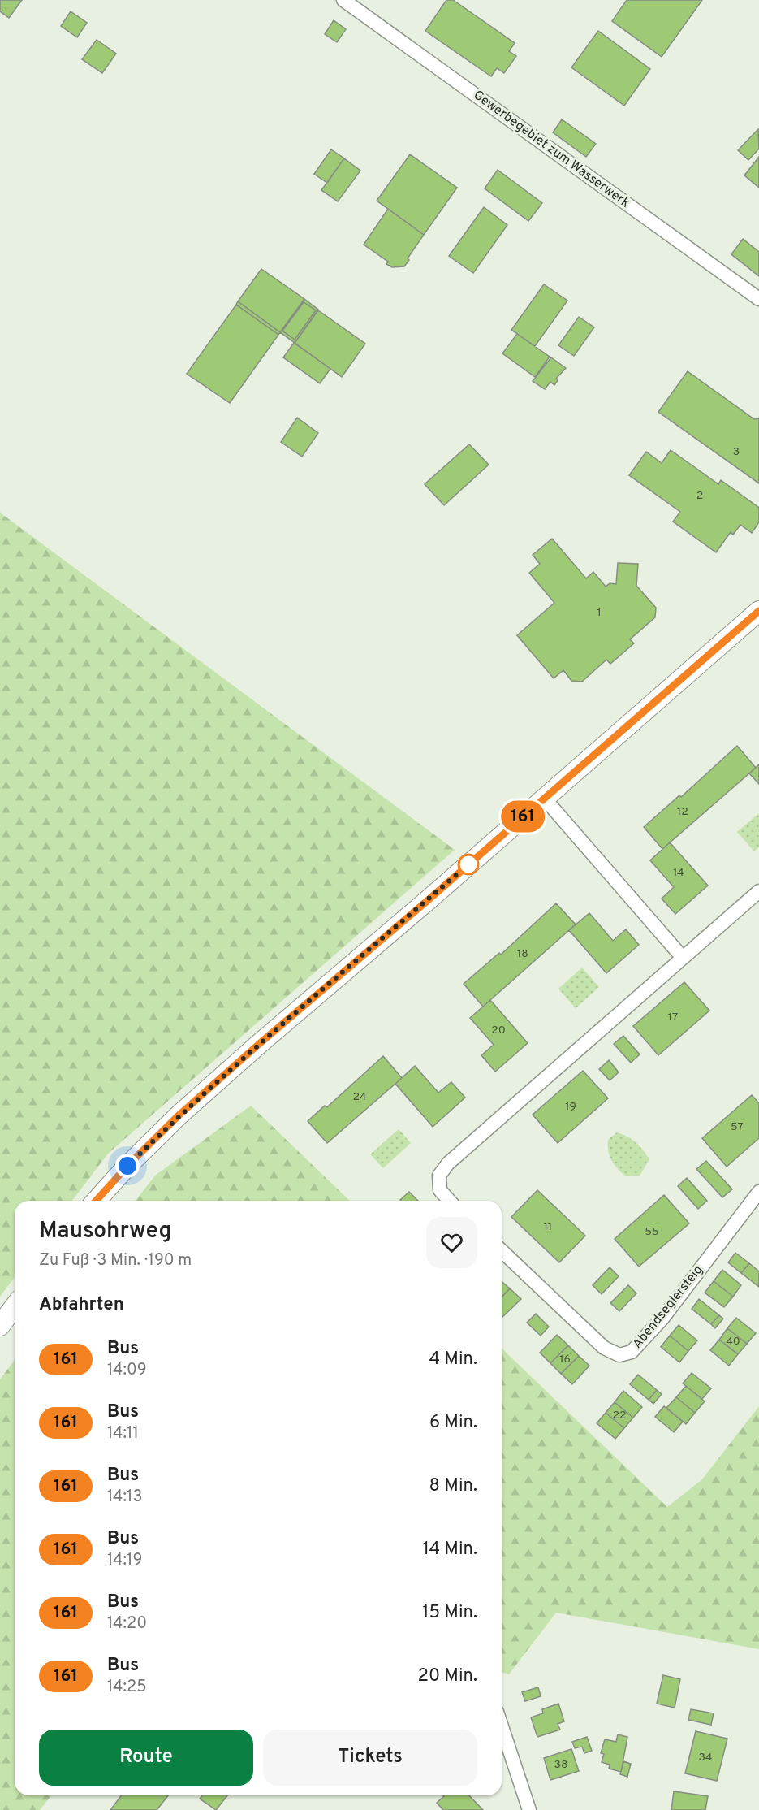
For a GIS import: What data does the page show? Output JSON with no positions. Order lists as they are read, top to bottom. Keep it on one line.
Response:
{"streets":{"street":["Gewerbegebiet zum Wasserwerk","Abendseglersteig"]},"lines":["bus line 161"],"house_numbers":["3","2","1","12","14","18","17","20","24","19","57","11","55","40","16","22","34","38"],"page":{"on_map":"161","heading":[["Mausohrweg","Zu Fuß · 3 Min. · 190 m"],"Abfahrten"],"list":[{"mark":"161","name":"Bus","note":"14:09","value":"4 Min."},{"mark":"161","name":"Bus","note":"14:11","value":"6 Min."},{"mark":"161","name":"Bus","note":"14:13","value":"8 Min."},{"mark":"161","name":"Bus","note":"14:19","value":"14 Min."},{"mark":"161","name":"Bus","note":"14:20","value":"15 Min."},{"mark":"161","name":"Bus","note":"14:25","value":"20 Min."}],"buttons":["Route","Tickets"]}}
